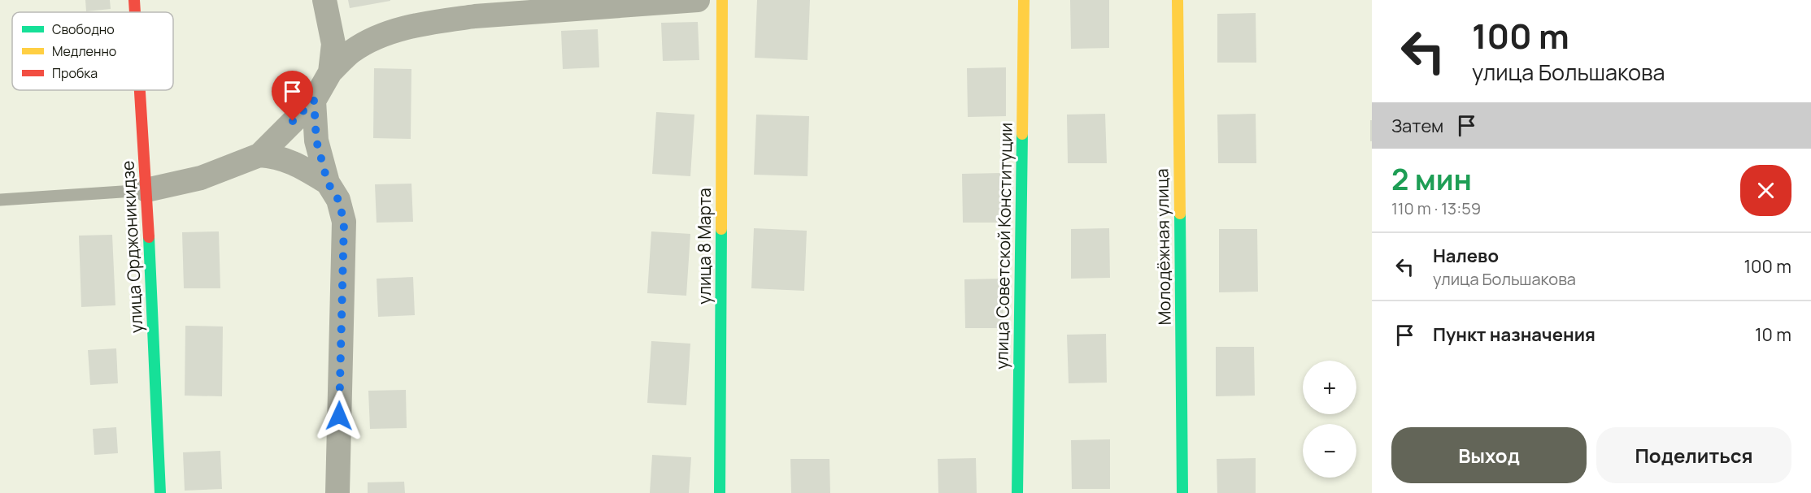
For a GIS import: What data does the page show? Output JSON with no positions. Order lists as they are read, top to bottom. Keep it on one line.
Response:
{"streets":{"street":["улица 8 Марта","улица Советской Конституции","улица Орджоникидзе","Молодёжная улица"]},"legend":["Свободно","Медленно","Пробка"],"page":{"turn":["100 m","улица Большакова"],"then":"Затем","heading":["2 мин","110 m · 13:59"],"list":[{"name":"Налево","note":"улица Большакова","value":"100 m"},{"name":"Пункт назначения","value":"10 m"}],"map_buttons":["+","−"],"buttons":["Выход","Поделиться"]}}
